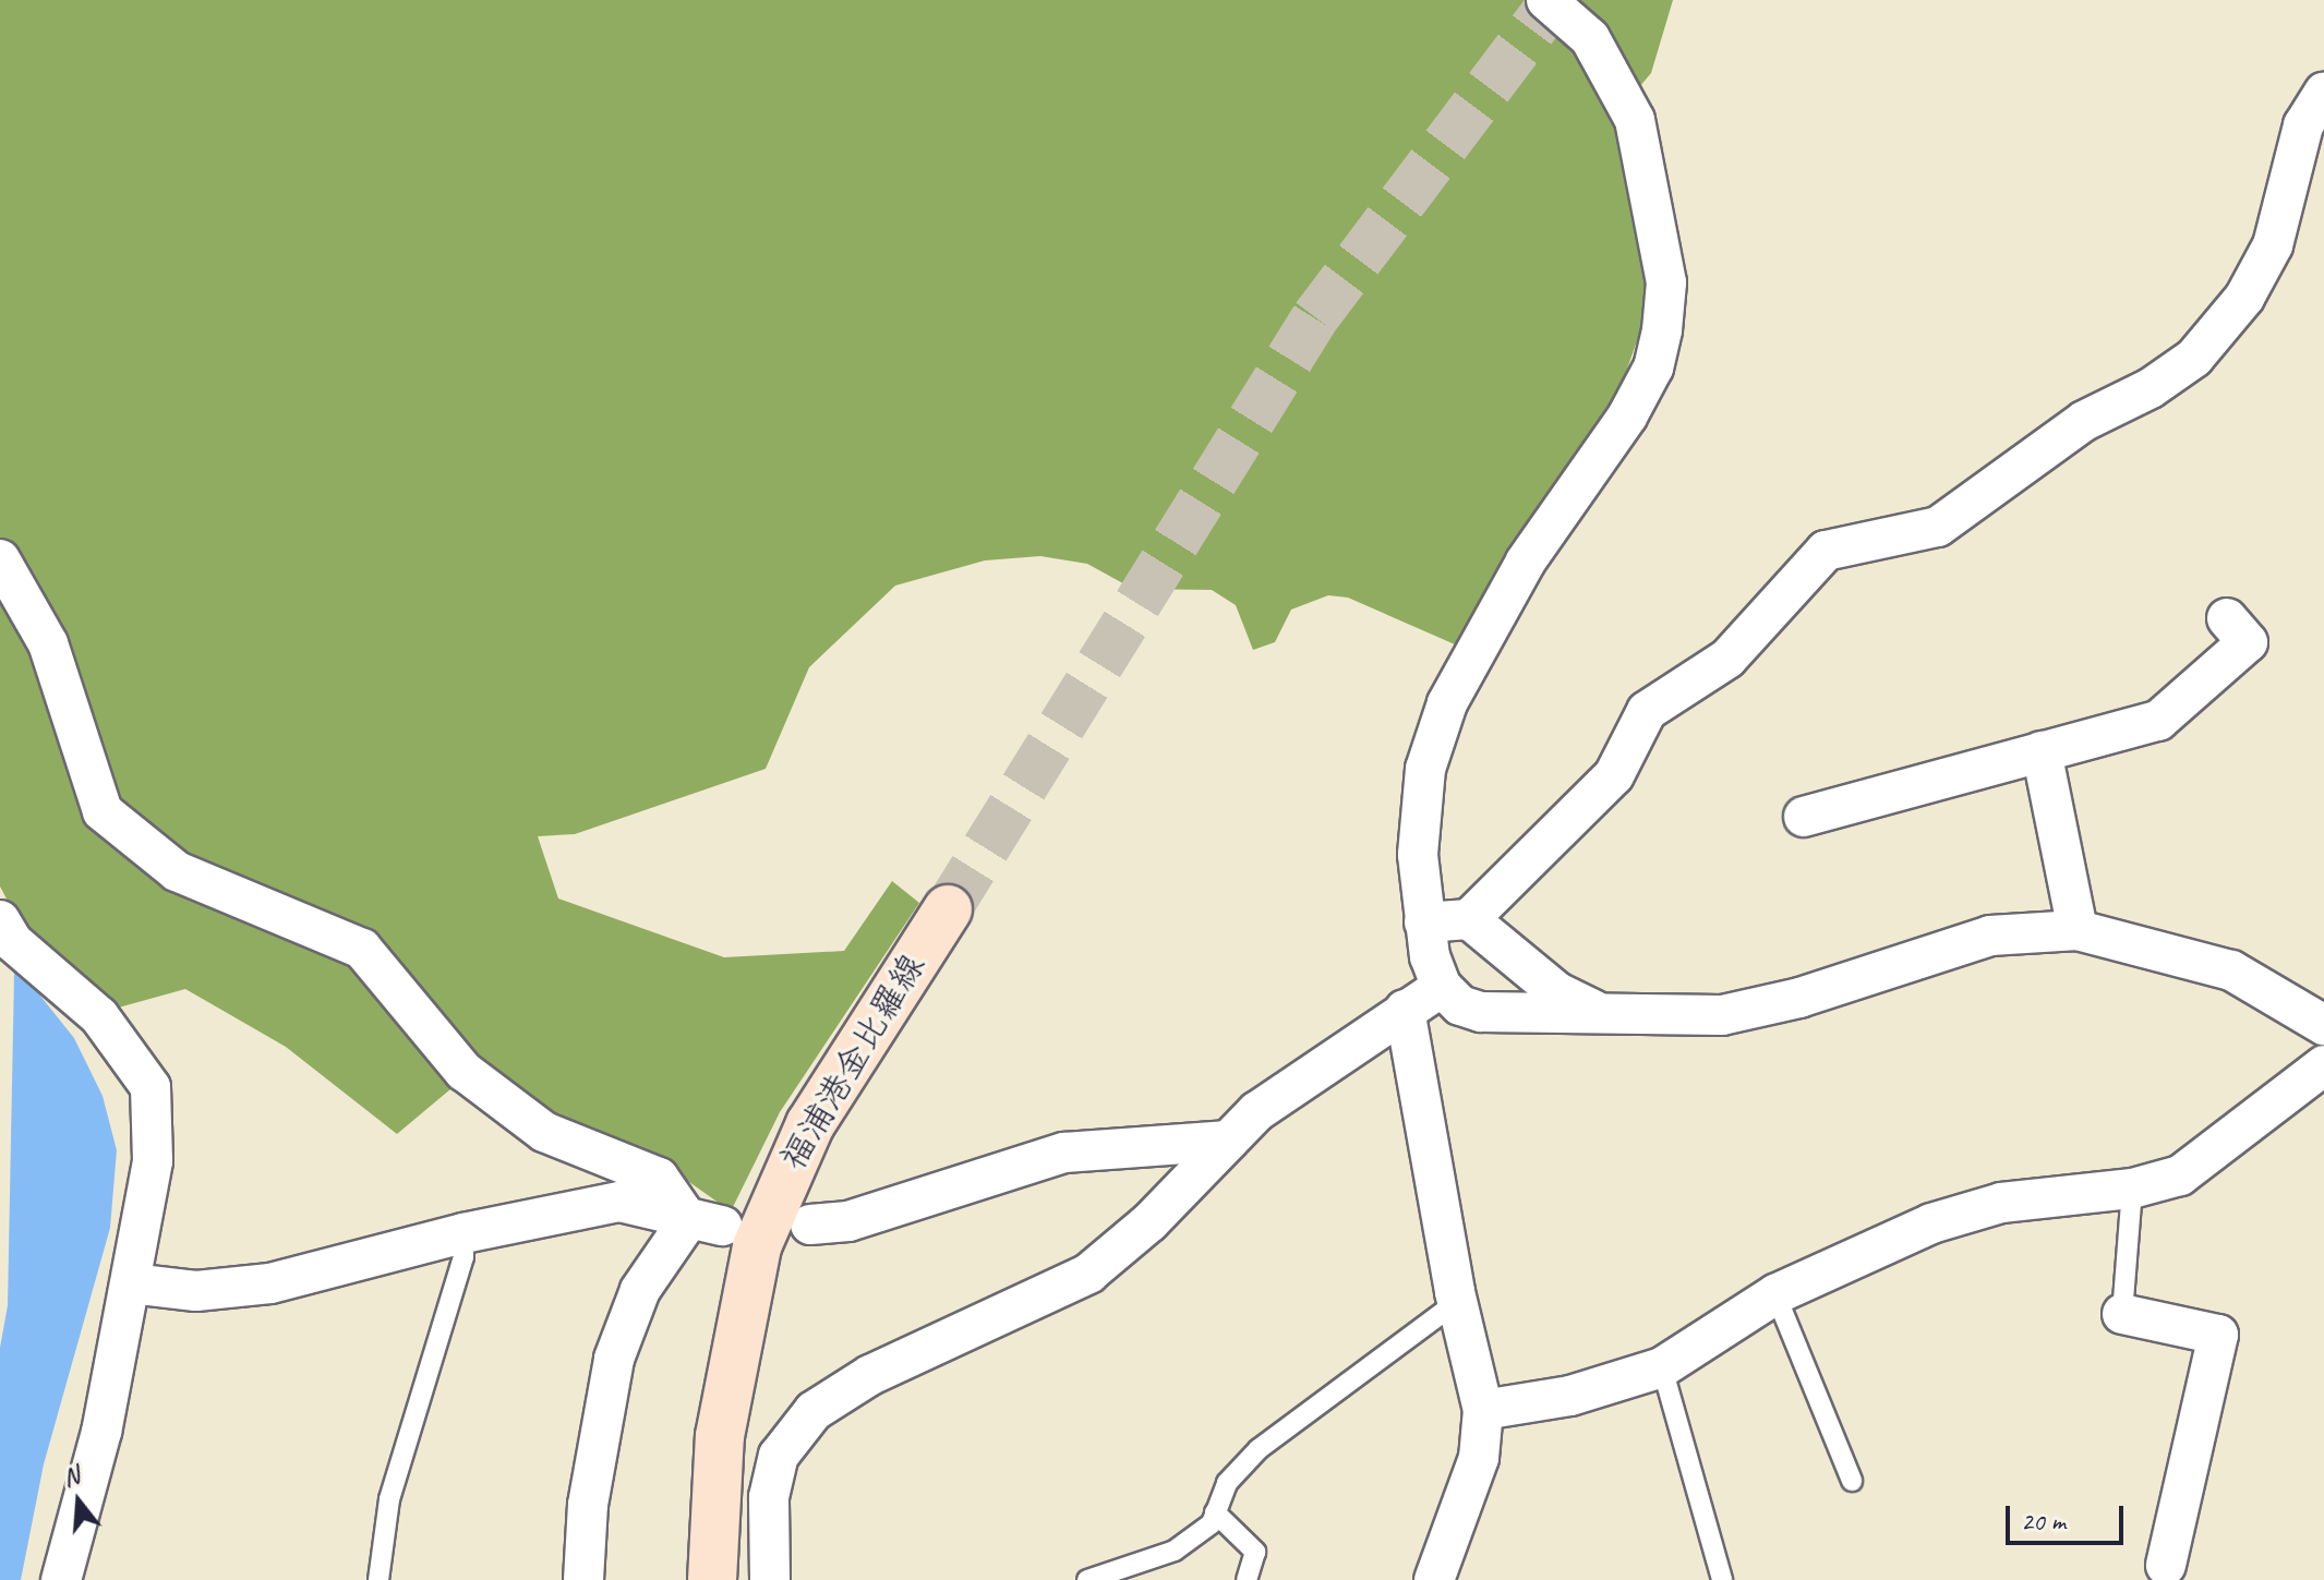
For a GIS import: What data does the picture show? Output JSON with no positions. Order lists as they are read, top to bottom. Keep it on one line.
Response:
{"streets":{"main road":["福浦港金比羅線"]},"scale_bar":"20 m","north":"top"}
